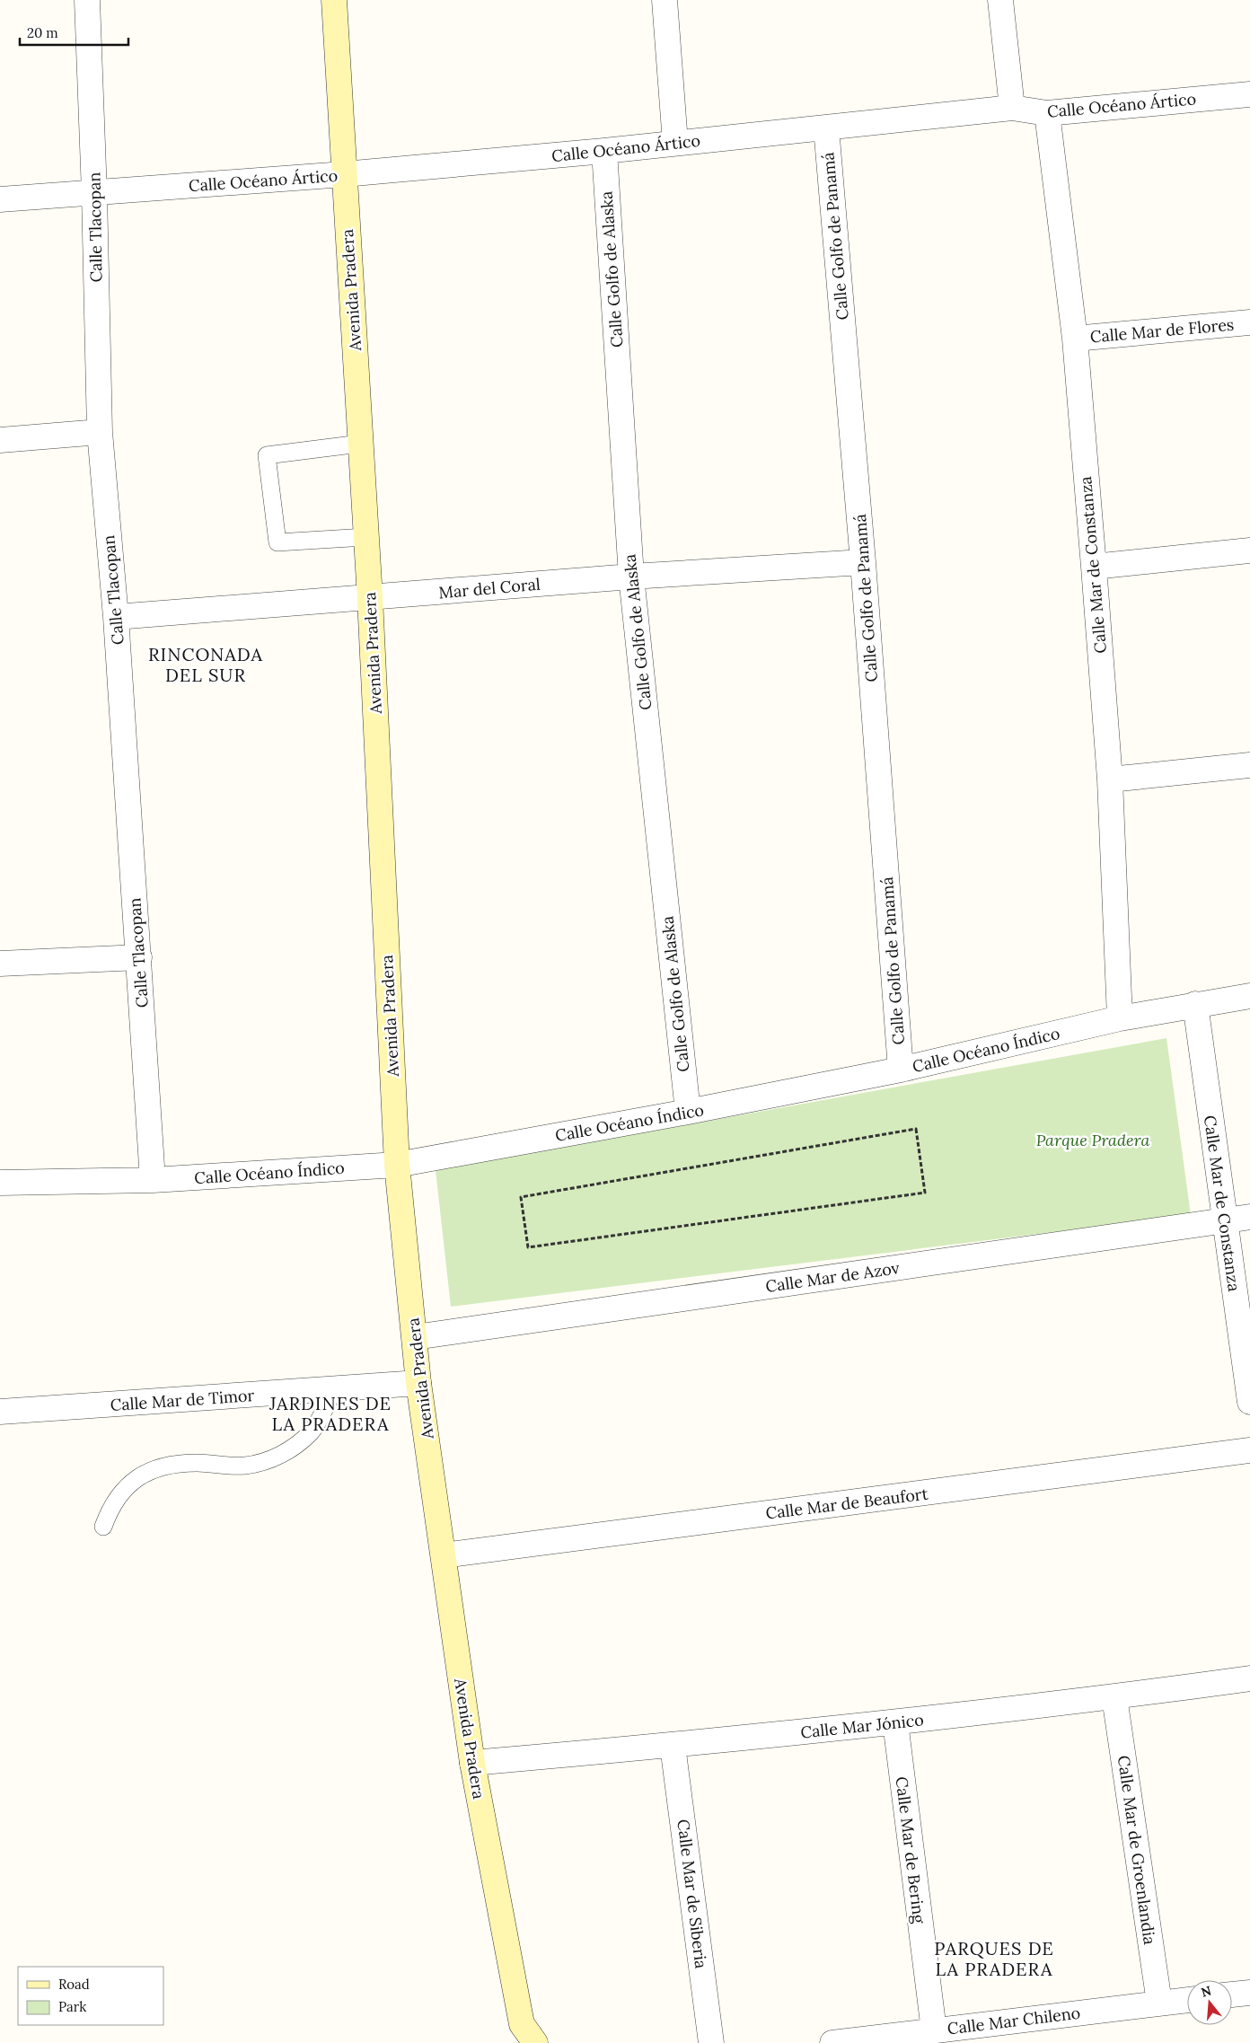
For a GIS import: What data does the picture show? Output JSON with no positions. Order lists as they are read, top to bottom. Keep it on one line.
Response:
{"streets":{"street":["Calle Océano Ártico","Calle Tlacopan","Calle Golfo de Panamá","Calle Golfo de Alaska","Avenida Pradera","Calle Mar de Flores","Calle Mar de Constanza","Mar del Coral","Calle Océano Índico","Calle Mar de Azov","Calle Mar de Timor","Calle Mar de Beaufort","Calle Mar Jónico","Calle Mar de Bering","Calle Mar de Groenlandia","Calle Mar de Siberia","Calle Mar Chileno"]},"crossings":[["Calle Océano Ártico","Calle Tlacopan"],["Calle Océano Ártico","Calle Golfo de Panamá"],["Calle Océano Ártico","Calle Golfo de Alaska"],["Calle Océano Ártico","Avenida Pradera"],["Calle Océano Ártico","Calle Mar de Constanza"],["Calle Tlacopan","Mar del Coral"],["Calle Tlacopan","Calle Océano Índico"],["Calle Golfo de Panamá","Mar del Coral"],["Calle Golfo de Panamá","Calle Océano Índico"],["Calle Golfo de Alaska","Mar del Coral"],["Calle Golfo de Alaska","Calle Océano Índico"],["Avenida Pradera","Mar del Coral"],["Avenida Pradera","Calle Océano Índico"],["Avenida Pradera","Calle Mar de Azov"],["Avenida Pradera","Calle Mar de Timor"],["Avenida Pradera","Calle Mar de Beaufort"],["Avenida Pradera","Calle Mar Jónico"],["Calle Mar de Flores","Calle Mar de Constanza"],["Calle Mar de Constanza","Calle Océano Índico"],["Calle Mar de Constanza","Calle Mar de Azov"],["Calle Mar Jónico","Calle Mar de Bering"],["Calle Mar Jónico","Calle Mar de Groenlandia"],["Calle Mar Jónico","Calle Mar de Siberia"],["Calle Mar de Bering","Calle Mar Chileno"],["Calle Mar de Groenlandia","Calle Mar Chileno"]],"districts":["RINCONADA DEL SUR","JARDINES DE LA PRADERA","PARQUES DE LA PRADERA"],"parks":["Parque Pradera"],"legend":["Road","Park"],"scale_bar":"20 m","north":"top"}
